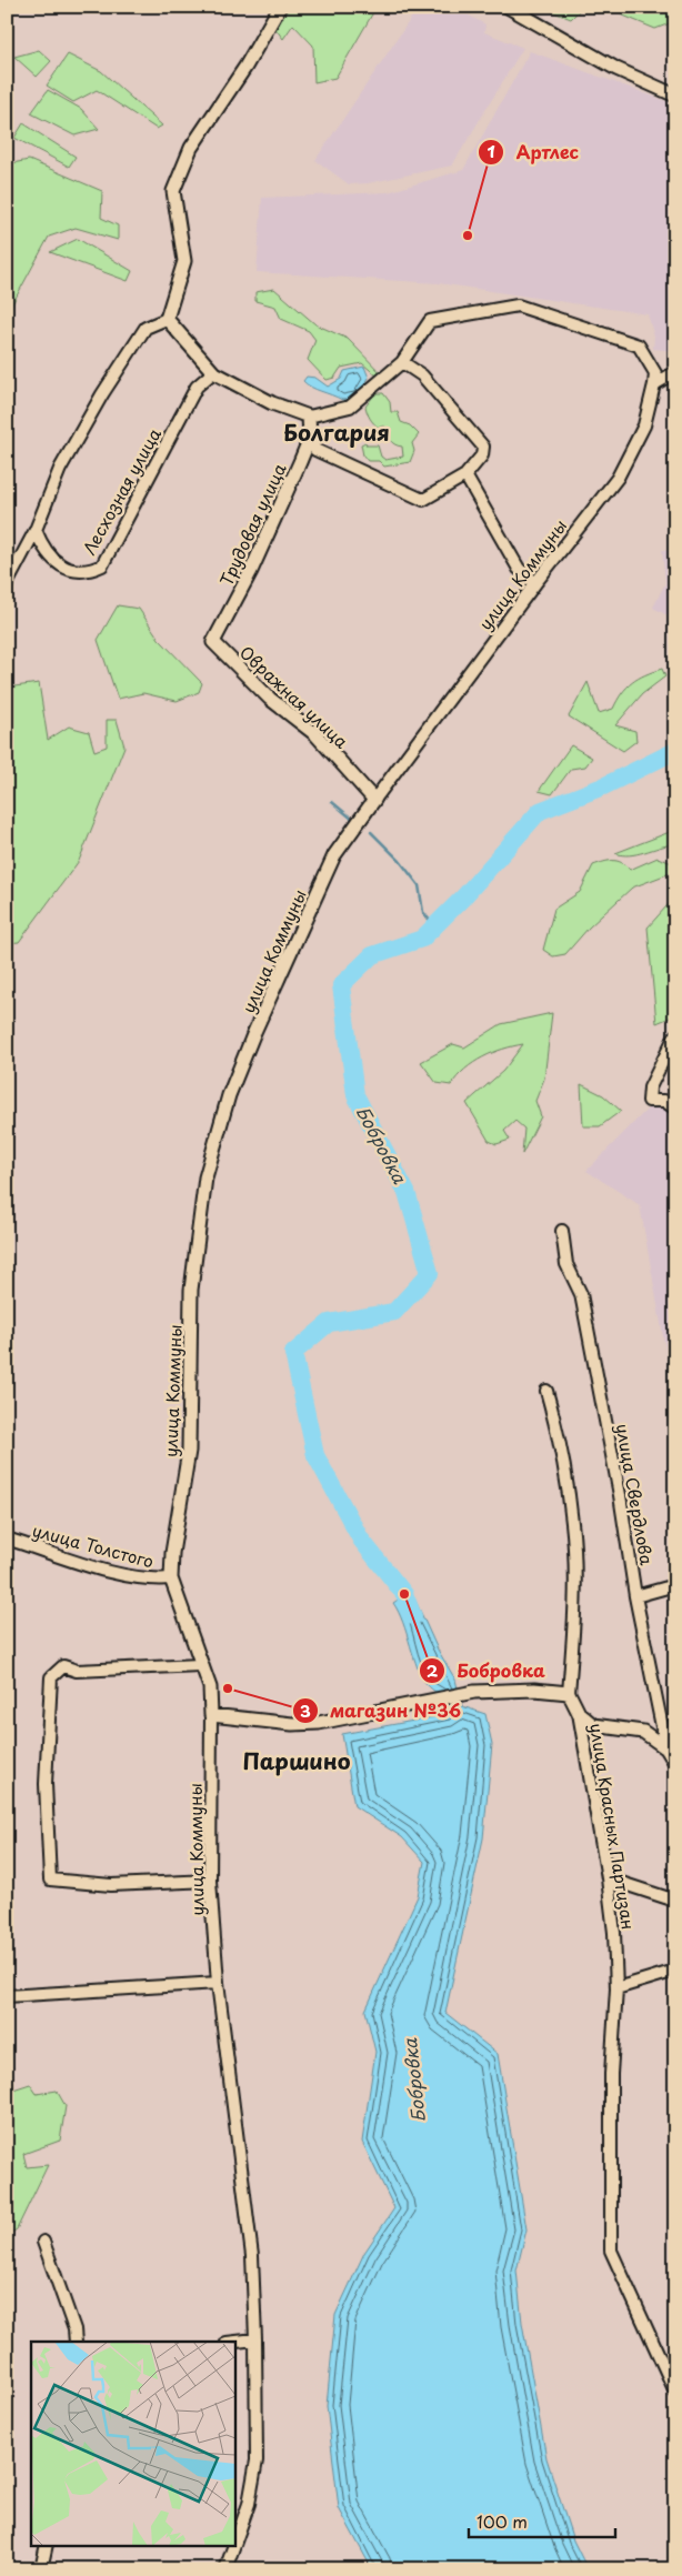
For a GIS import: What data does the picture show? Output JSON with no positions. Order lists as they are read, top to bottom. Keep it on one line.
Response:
{"streets":{"street":["Лесхозная улица","Трудовая улица","улица Коммуны","Овражная улица","улица Свердлова","улица Толстого","улица Красных Партизан"]},"crossings":[["Трудовая улица","Овражная улица"],["улица Коммуны","Овражная улица"],["улица Коммуны","улица Толстого"]],"districts":["Болгария","Паршино"],"water":["Бобровка"],"places":["Артлес","Бобровка","магазин №36"],"scale_bar":"100 m"}
